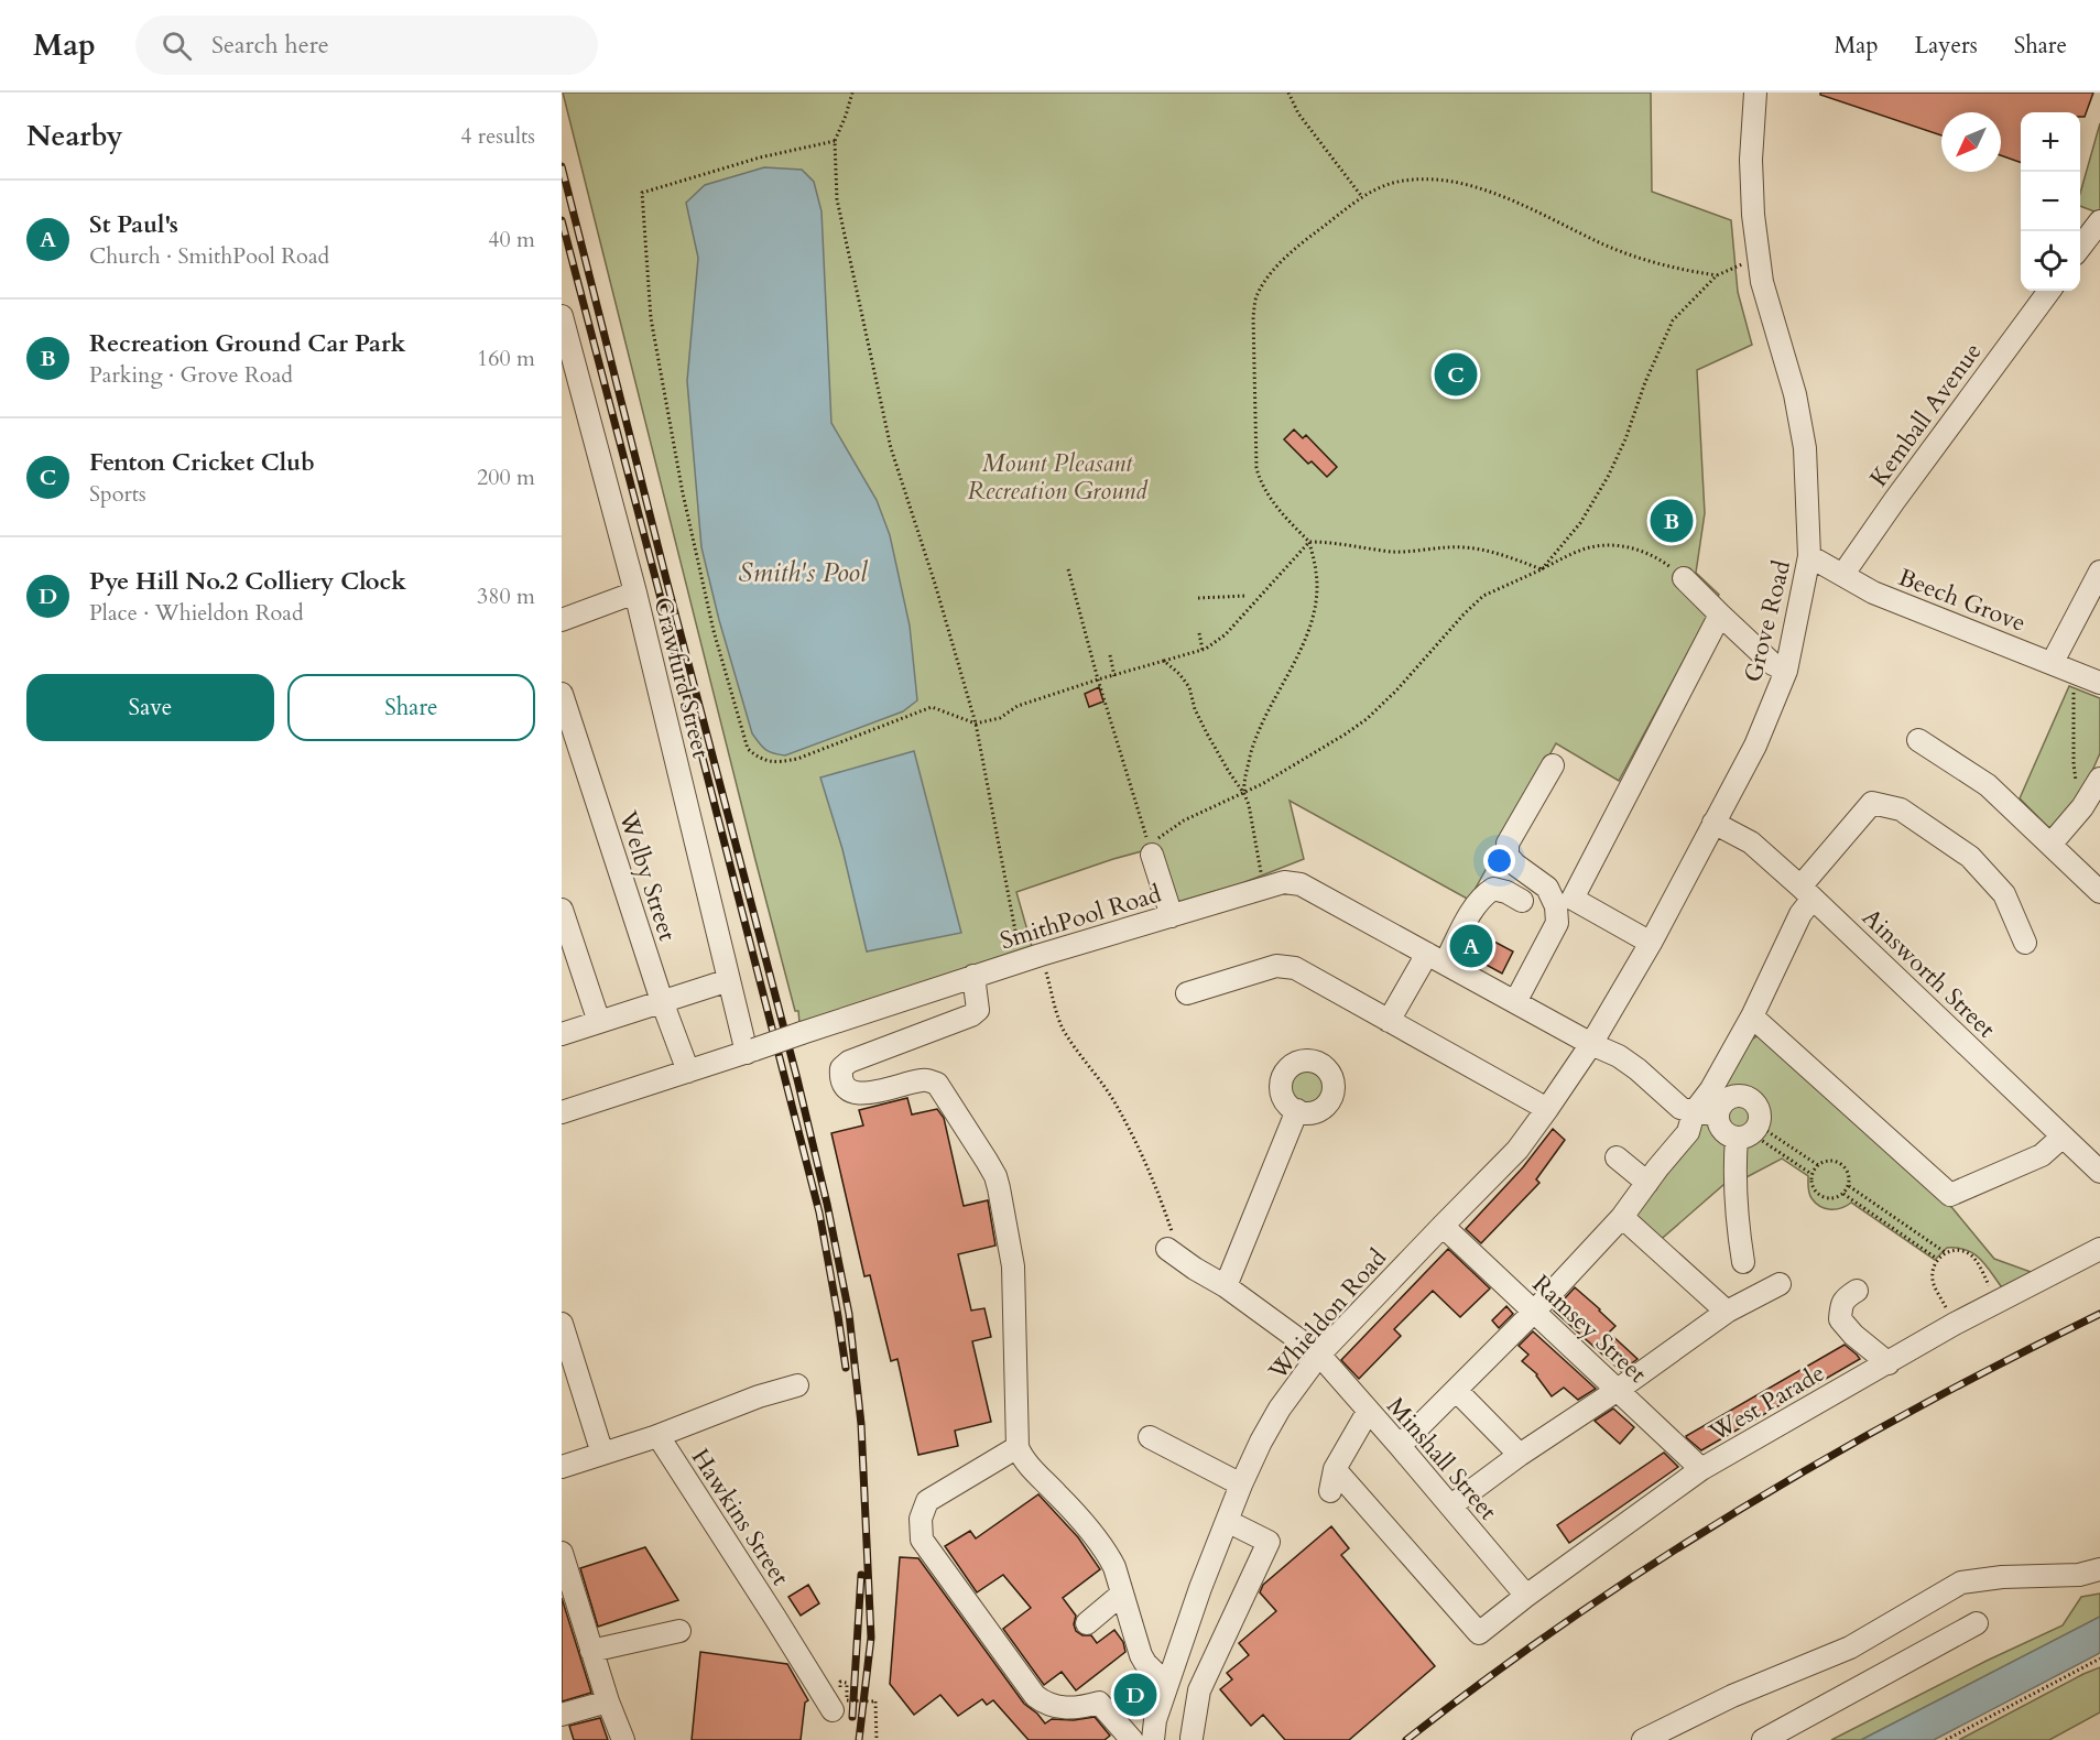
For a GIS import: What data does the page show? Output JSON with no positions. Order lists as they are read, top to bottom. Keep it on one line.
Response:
{"streets":{"street":["Kemball Avenue","Beech Grove","Grove Road","Crawfurd Street","Welby Street","SmithPool Road","Ainsworth Street","Whieldon Road","Ramsey Street","West Parade","Minshall Street","Hawkins Street"]},"crossings":[["Kemball Avenue","Beech Grove"],["Beech Grove","Grove Road"],["Grove Road","SmithPool Road"],["Grove Road","Ainsworth Street"],["Grove Road","Whieldon Road"],["Crawfurd Street","SmithPool Road"],["Welby Street","SmithPool Road"],["Whieldon Road","Ramsey Street"],["Whieldon Road","Minshall Street"],["Ramsey Street","West Parade"],["West Parade","Minshall Street"]],"water":["Smith's Pool"],"parks":["Mount Pleasant Recreation Ground"],"north":"bottom left","page":{"header":"Map","search":"Search here","nav":["Map","Layers","Share"],"heading":["Nearby","4 results"],"map_buttons":["+","−"],"list":[{"mark":"A","name":"St Paul's","note":"Church · SmithPool Road","value":"40 m"},{"mark":"B","name":"Recreation Ground Car Park","note":"Parking · Grove Road","value":"160 m"},{"mark":"C","name":"Fenton Cricket Club","note":"Sports","value":"200 m"},{"mark":"D","name":"Pye Hill No.2 Colliery Clock","note":"Place · Whieldon Road","value":"380 m"}],"pins":["C","B","A","D"],"buttons":["Save","Share"]}}
